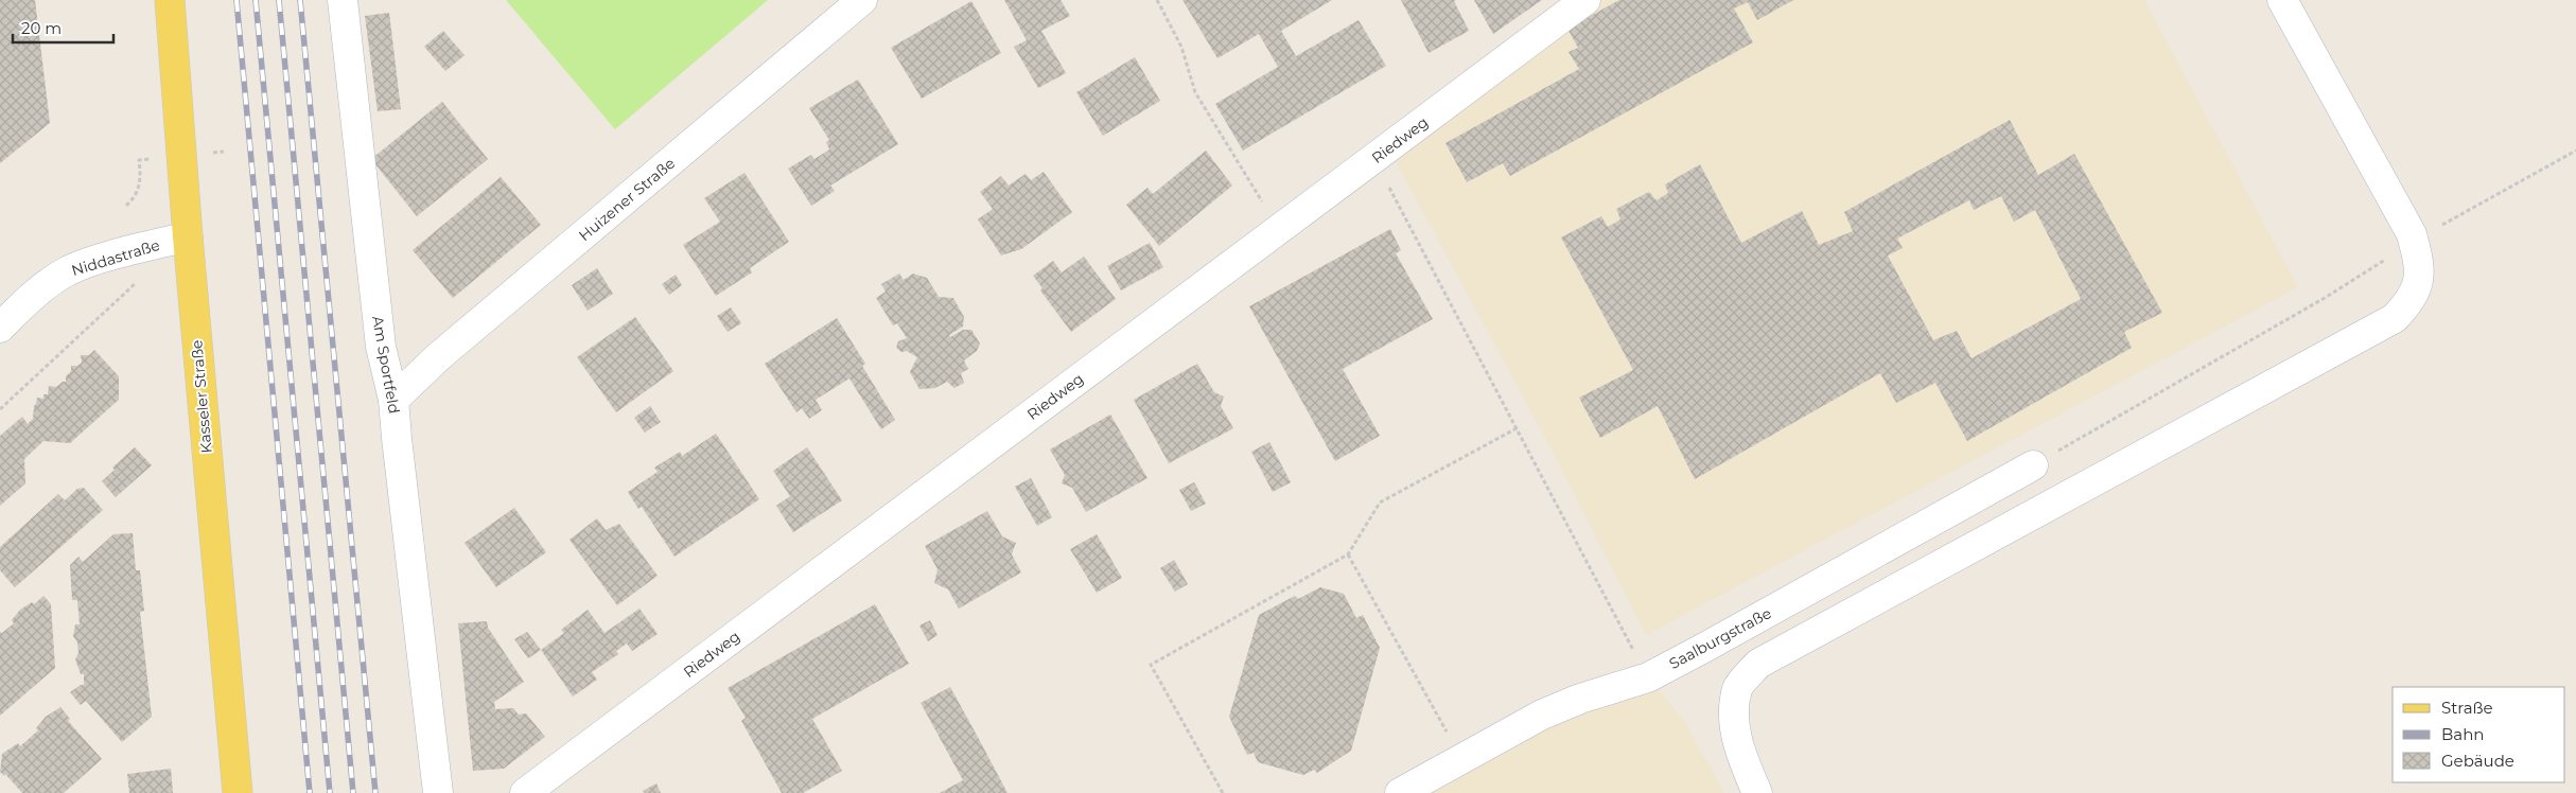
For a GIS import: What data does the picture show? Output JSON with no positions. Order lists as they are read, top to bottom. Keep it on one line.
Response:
{"streets":{"main road":["Kasseler Straße"],"street":["Riedweg","Huizener Straße","Niddastraße","Am Sportfeld","Saalburgstraße"]},"crossings":[["Huizener Straße","Am Sportfeld"],["Niddastraße","Kasseler Straße"]],"legend":["Straße","Bahn","Gebäude"],"scale_bar":"20 m"}
